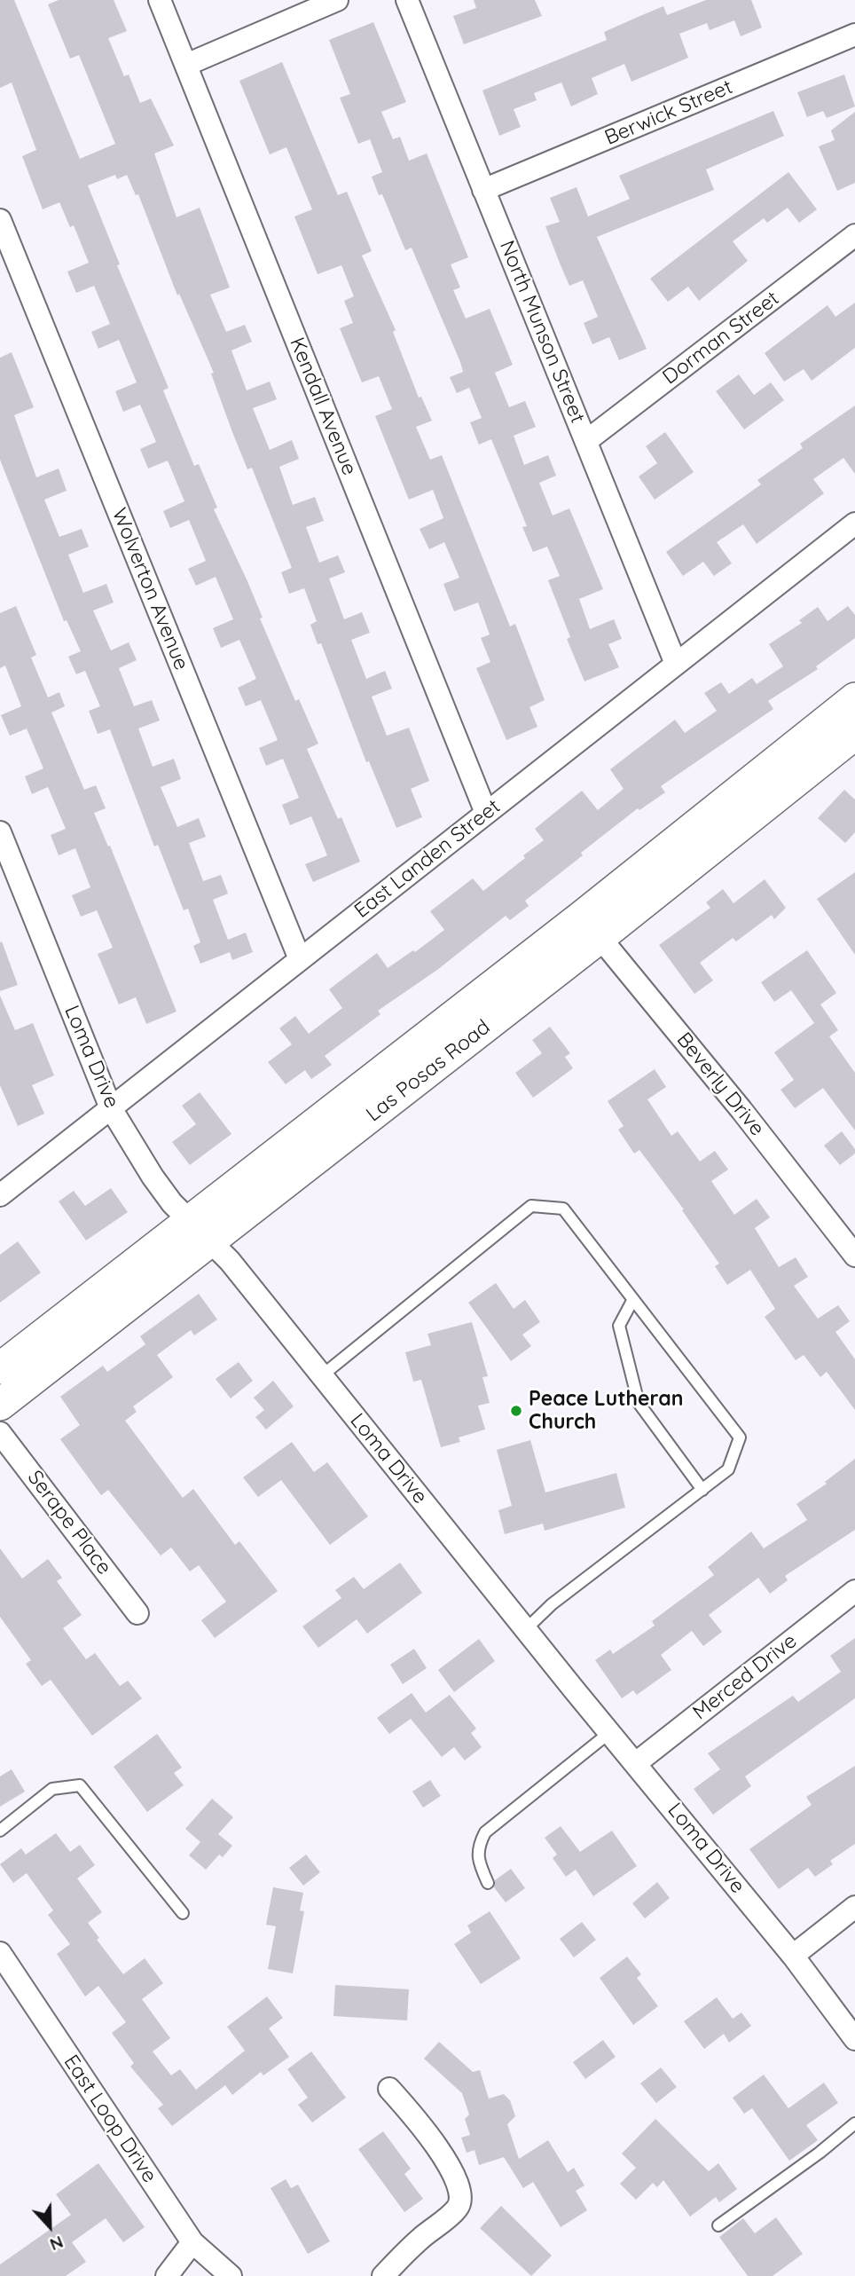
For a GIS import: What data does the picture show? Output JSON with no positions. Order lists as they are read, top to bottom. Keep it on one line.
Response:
{"streets":{"main road":["Las Posas Road"],"street":["Berwick Street","North Munson Street","Dorman Street","Kendall Avenue","Wolverton Avenue","East Landen Street","Loma Drive","Beverly Drive","Serape Place","Merced Drive","East Loop Drive"]},"crossings":[["Berwick Street","North Munson Street"],["North Munson Street","Dorman Street"],["North Munson Street","East Landen Street"],["Kendall Avenue","East Landen Street"],["Wolverton Avenue","East Landen Street"],["East Landen Street","Loma Drive"],["Loma Drive","Las Posas Road"],["Loma Drive","Merced Drive"],["Las Posas Road","Beverly Drive"]],"places":["Peace Lutheran Church"],"north":"bottom"}
